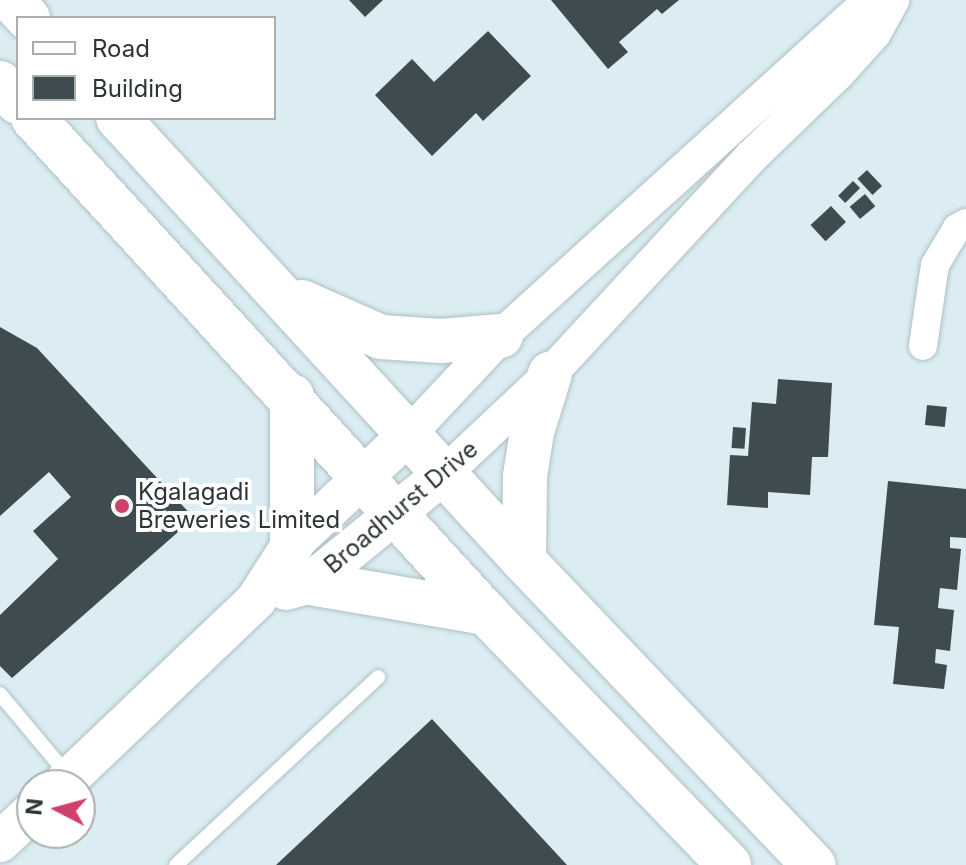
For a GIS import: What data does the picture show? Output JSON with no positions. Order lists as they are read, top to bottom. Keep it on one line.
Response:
{"streets":{"main road":["Broadhurst Drive"]},"places":["Kgalagadi Breweries Limited"],"legend":["Road","Building"],"north":"left"}
